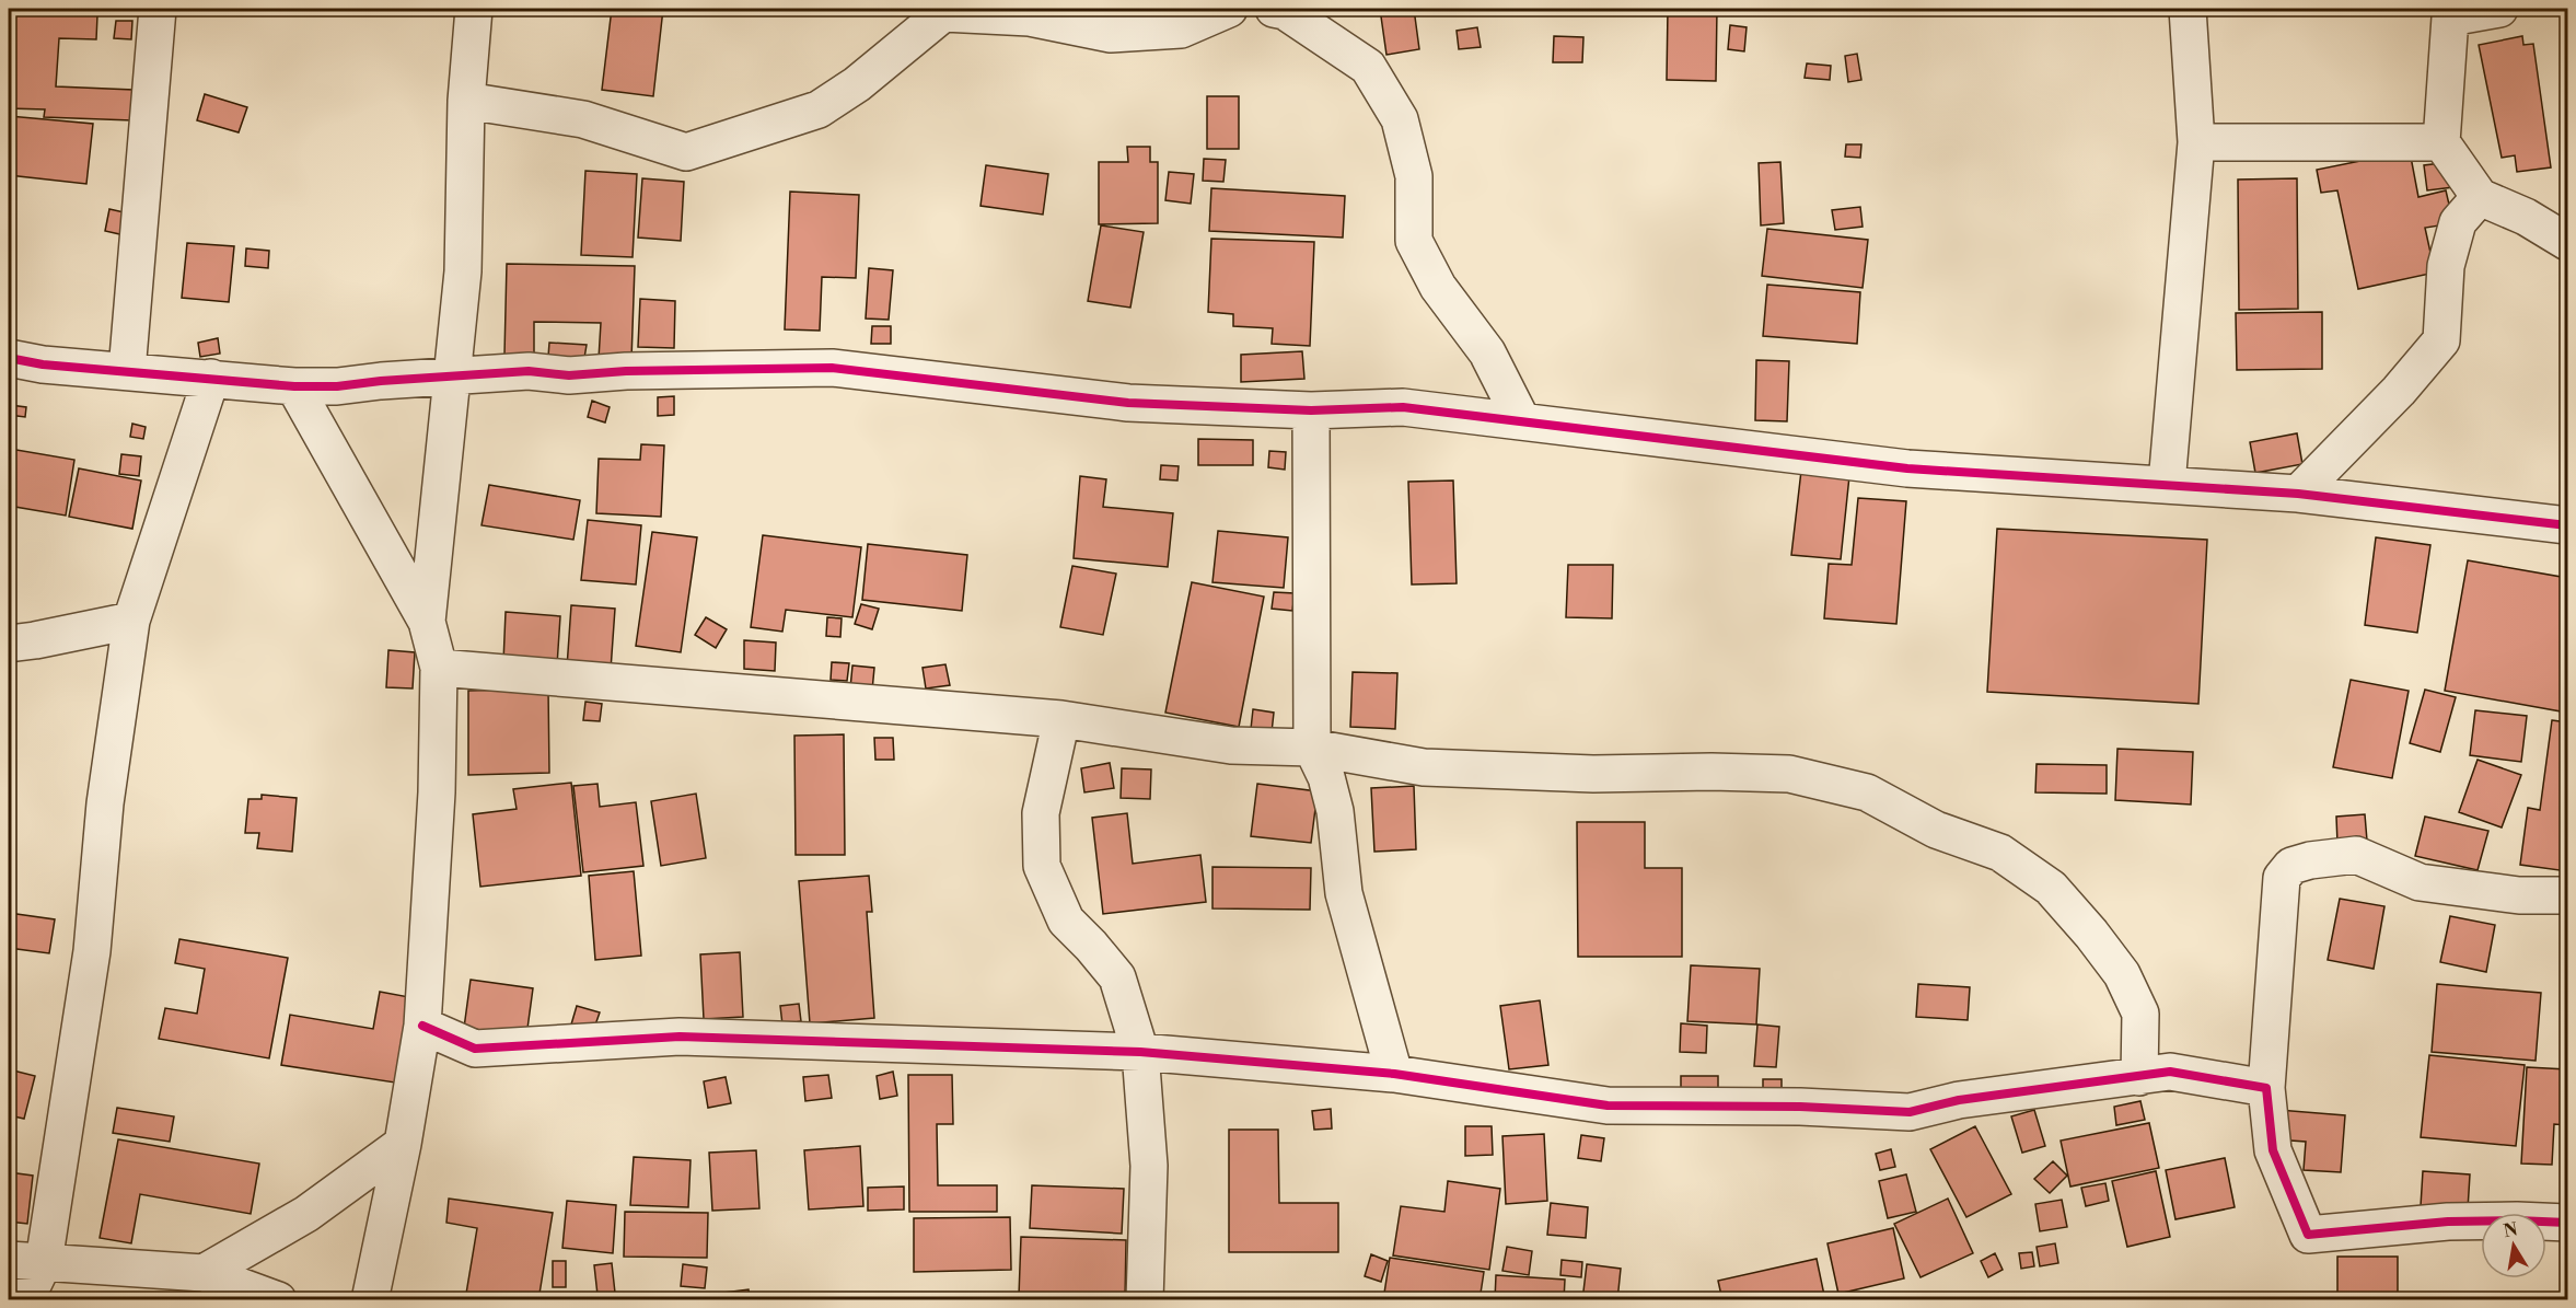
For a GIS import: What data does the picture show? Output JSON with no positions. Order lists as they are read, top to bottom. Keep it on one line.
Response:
{"north":"top"}
